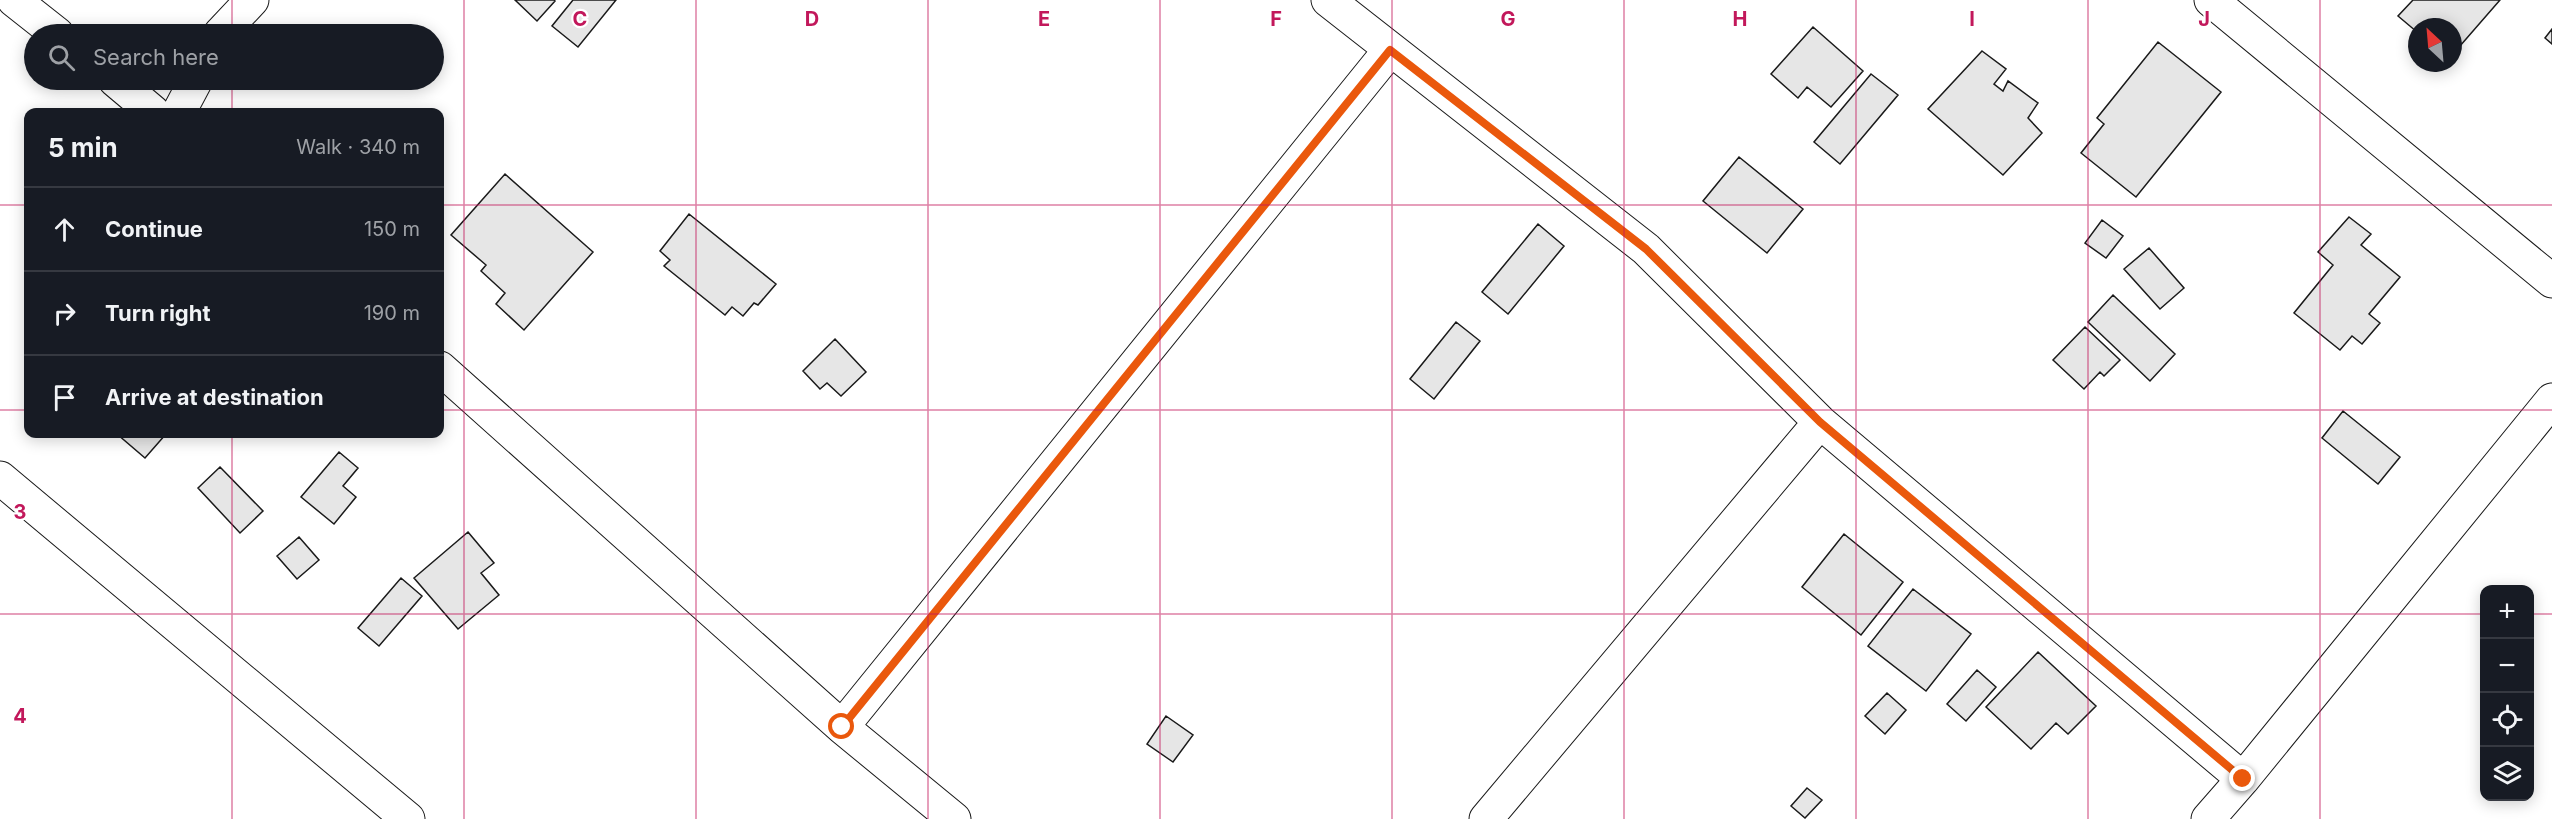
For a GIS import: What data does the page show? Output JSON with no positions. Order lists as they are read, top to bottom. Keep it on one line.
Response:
{"north":"top left","page":{"search":"Search here","heading":["5 min","Walk · 340 m"],"list":[["Continue","150 m"],["Turn right","190 m"],"Arrive at destination"],"map_buttons":["+","−"]},"grid":{"columns":["C","D","E","F","G","H","I","J"],"rows":["3","4"]}}
